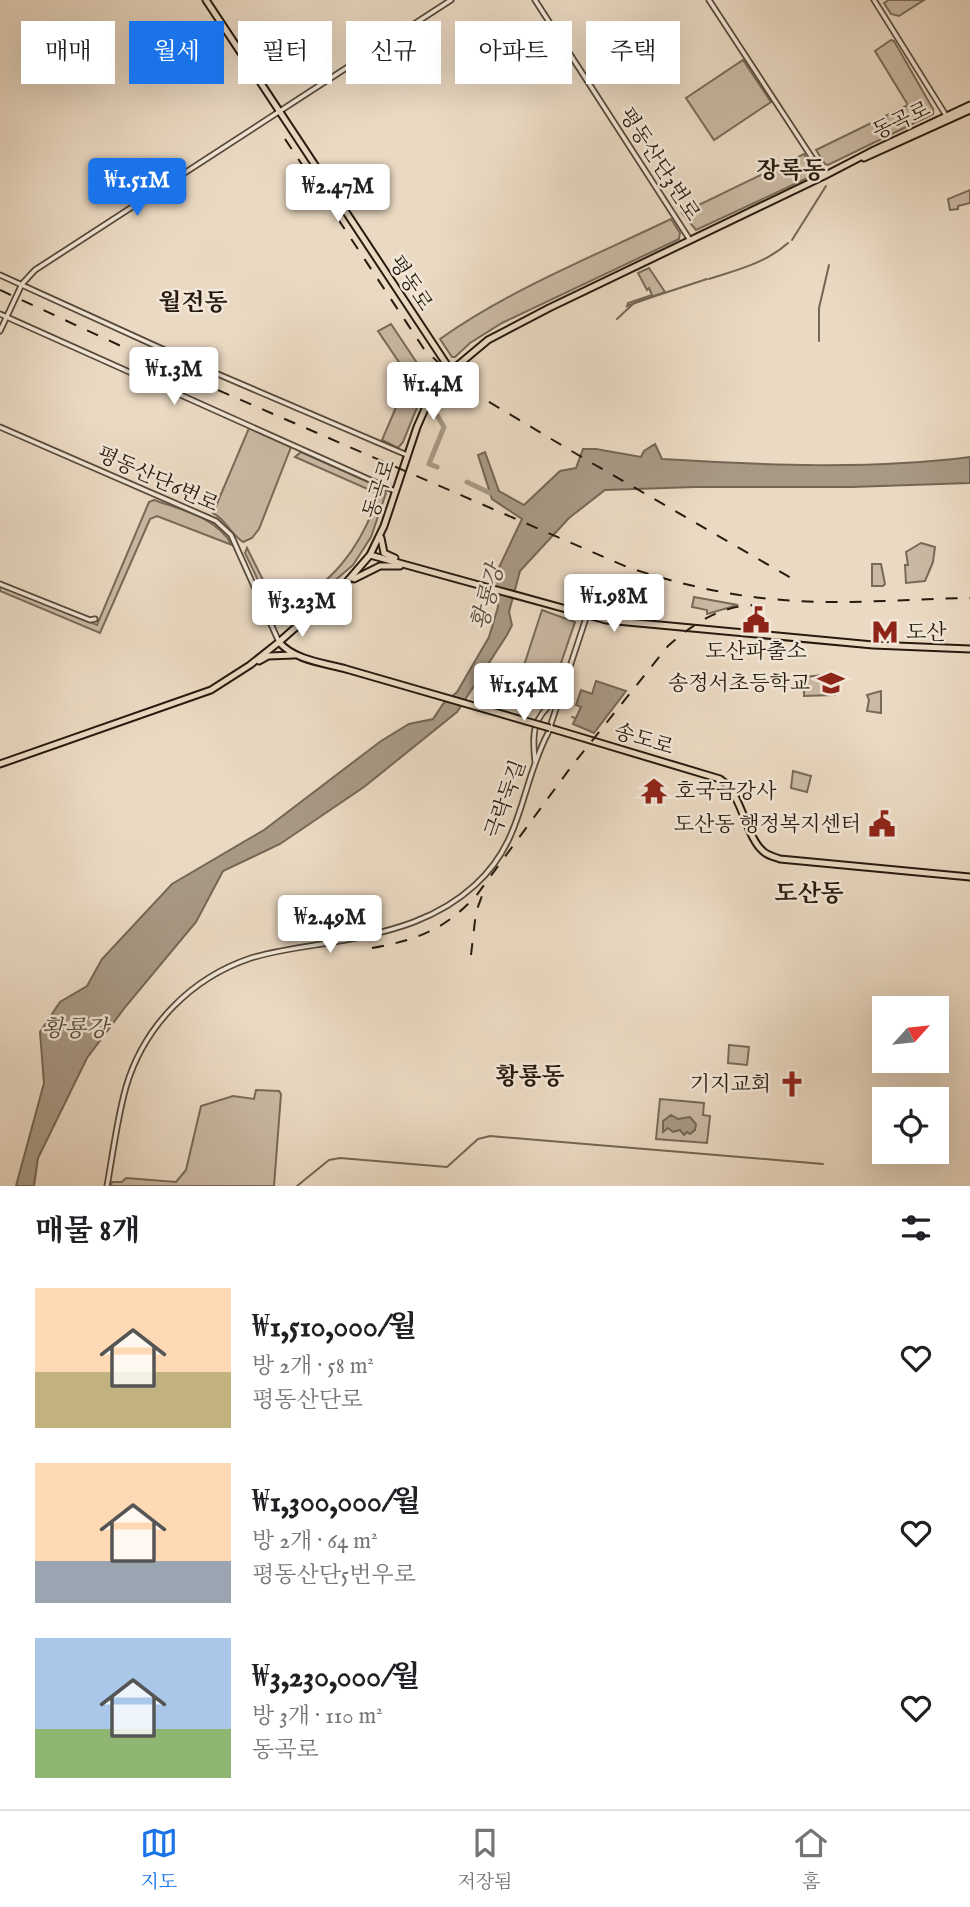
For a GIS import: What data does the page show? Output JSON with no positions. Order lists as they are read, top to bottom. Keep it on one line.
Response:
{"streets":{"main road":["동곡로","평동로","송도로"],"street":["평동산단3번로","평동산단6번로","극락둑길"]},"crossings":[["동곡로","평동산단3번로"],["동곡로","평동로"],["동곡로","평동산단6번로"],["동곡로","송도로"],["평동산단6번로","송도로"],["송도로","극락둑길"]],"districts":["장록동","월전동","도산동","황룡동"],"water":["황룡강"],"places":{"public building":["도산파출소","도산동 행정복지센터"],"metro station":["도산"],"school or university":["송정서초등학교"],"temple":["호국금강사"],"church":["기지교회"]},"north":"top right","page":{"chip":["매매","월세","필터","신규","아파트","주택"],"price":["₩1.51M","₩2.47M","₩1.3M","₩1.4M","₩1.98M","₩3.23M","₩1.54M","₩2.49M"],"heading":"매물 8개","list":[{"name":"₩1,510,000/월","note":"방 2개 · 58 m² · 평동산단로"},{"name":"₩1,300,000/월","note":"방 2개 · 64 m² · 평동산단5번우로"},{"name":"₩3,230,000/월","note":"방 3개 · 110 m² · 동곡로"}],"tabs":["지도","저장됨","홈"]}}
